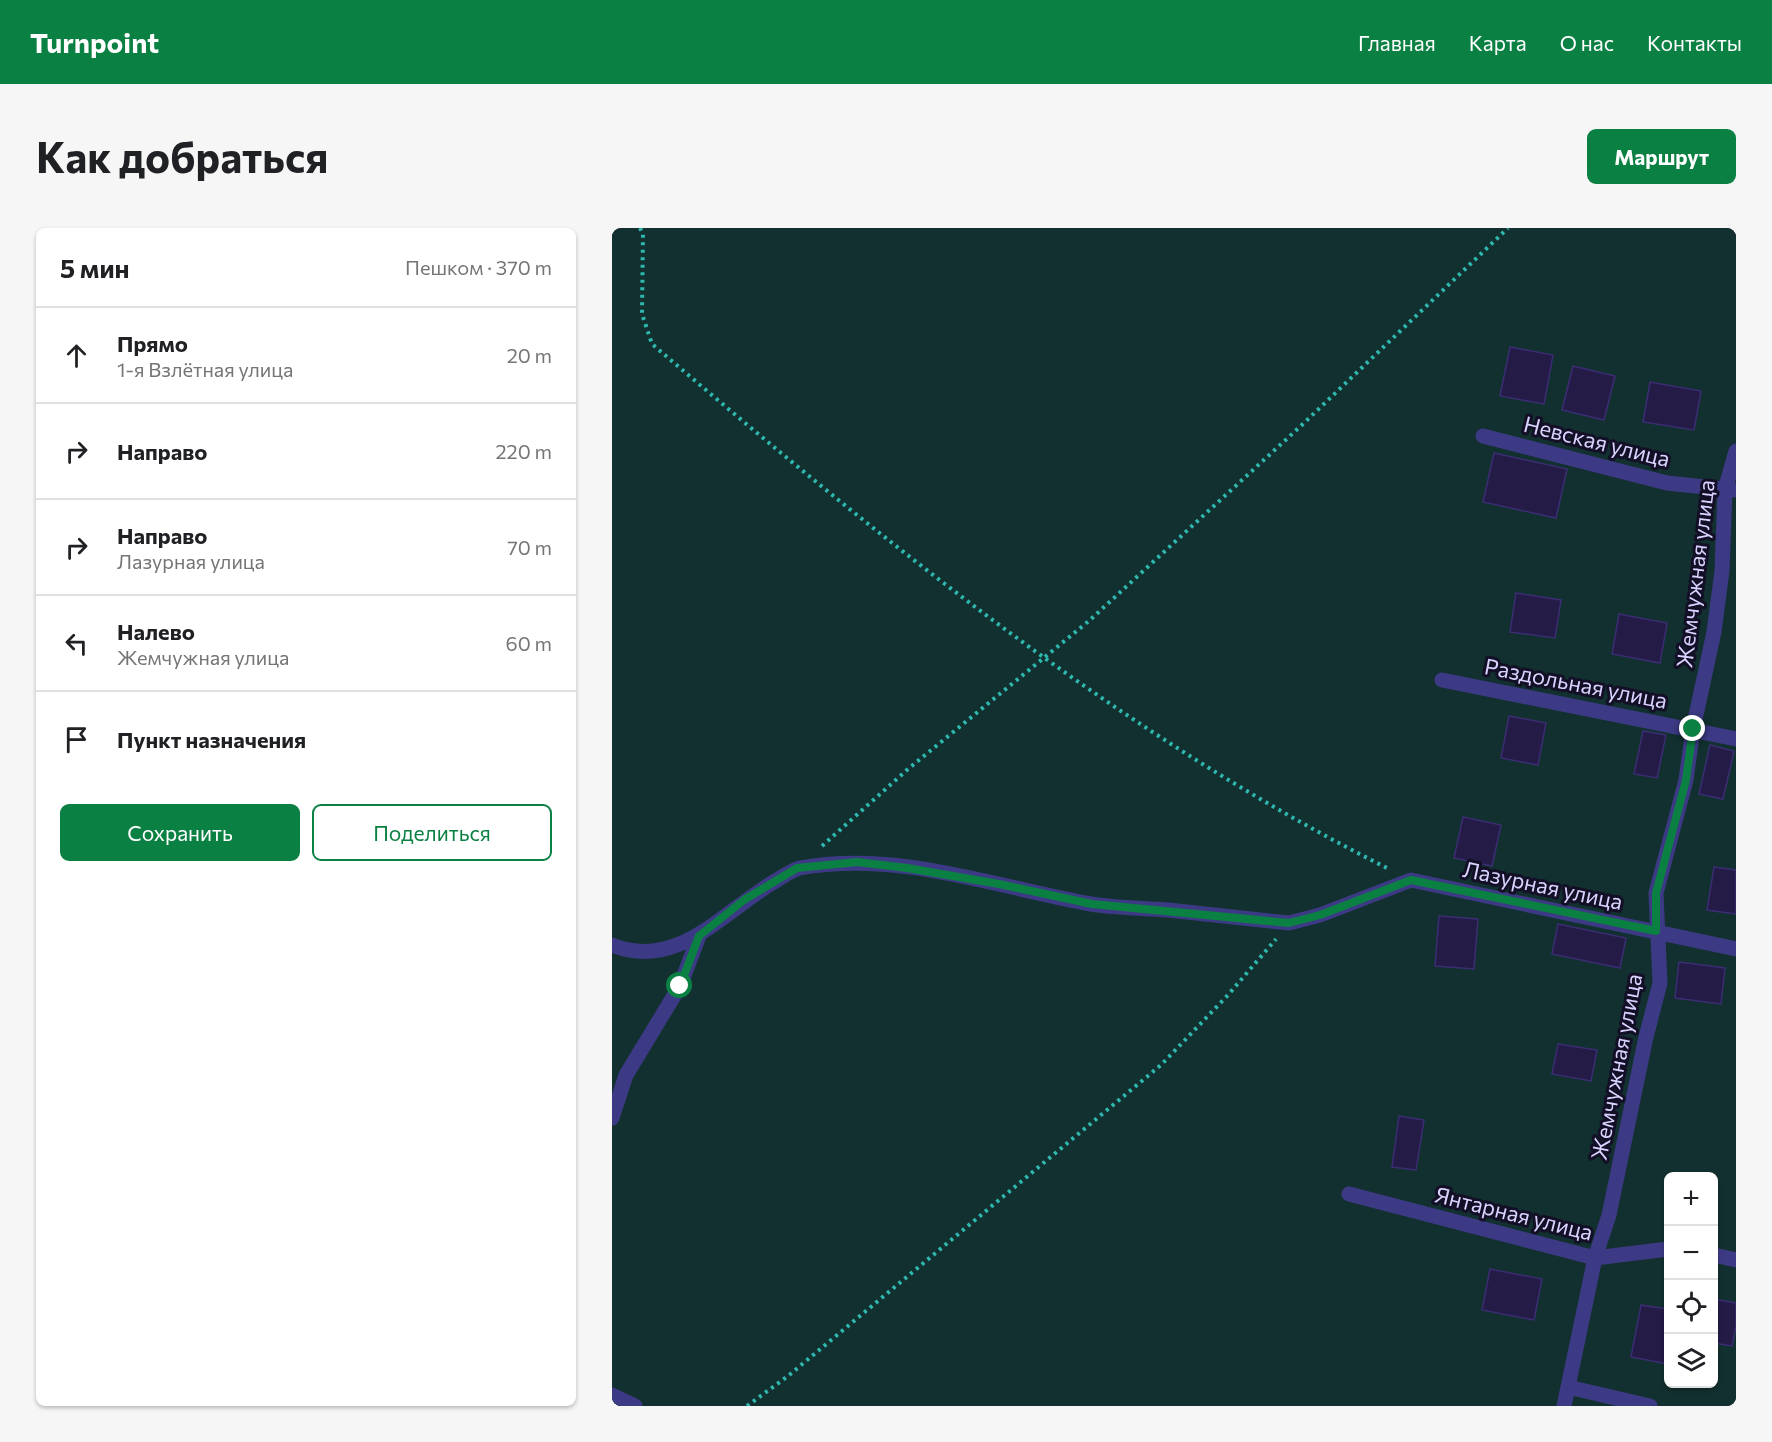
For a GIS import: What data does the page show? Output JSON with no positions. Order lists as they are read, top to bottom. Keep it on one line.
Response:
{"streets":{"street":["Невская улица","Жемчужная улица","Раздольная улица","Лазурная улица","Янтарная улица"]},"crossings":[["Невская улица","Жемчужная улица"],["Жемчужная улица","Раздольная улица"],["Жемчужная улица","Лазурная улица"],["Жемчужная улица","Янтарная улица"]],"page":{"header":"Turnpoint","nav":["Главная","Карта","О нас","Контакты"],"buttons":["Маршрут",["Сохранить","Поделиться"]],"title":"Как добраться","heading":["5 мин","Пешком · 370 m"],"list":[["Прямо","1-я Взлётная улица","20 m"],["Направо","220 m"],["Направо","Лазурная улица","70 m"],["Налево","Жемчужная улица","60 m"],"Пункт назначения"],"map_buttons":["+","−"]}}
